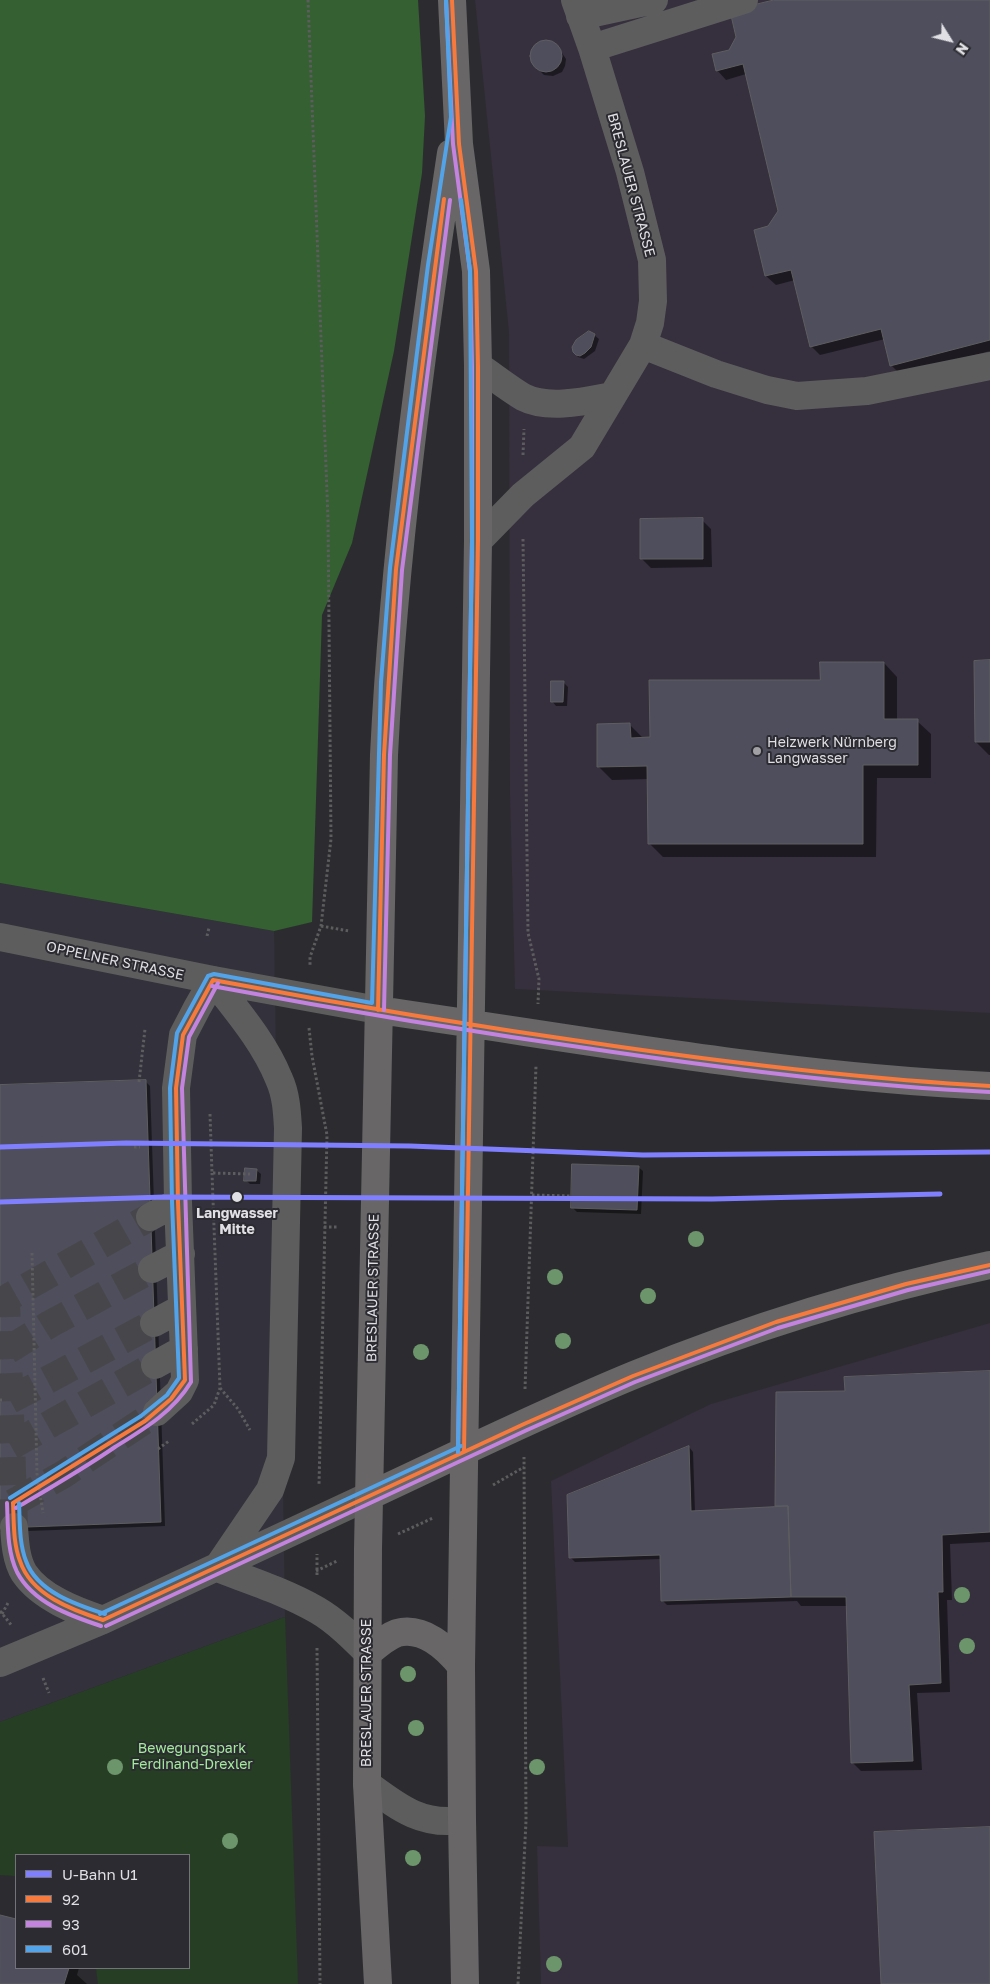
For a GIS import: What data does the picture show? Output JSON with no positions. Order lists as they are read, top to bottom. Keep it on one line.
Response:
{"streets":{"main road":["BRESLAUER STRASSE"],"street":["OPPELNER STRASSE"]},"crossings":[["BRESLAUER STRASSE","OPPELNER STRASSE"]],"parks":["Bewegungspark Ferdinand-Drexler"],"places":["Heizwerk Nürnberg Langwasser","Langwasser Mitte"],"lines":["transit line 92","transit line 93","transit line 601","metro line U1"],"legend":["U-Bahn U1","92","93","601"],"north":"bottom right"}
